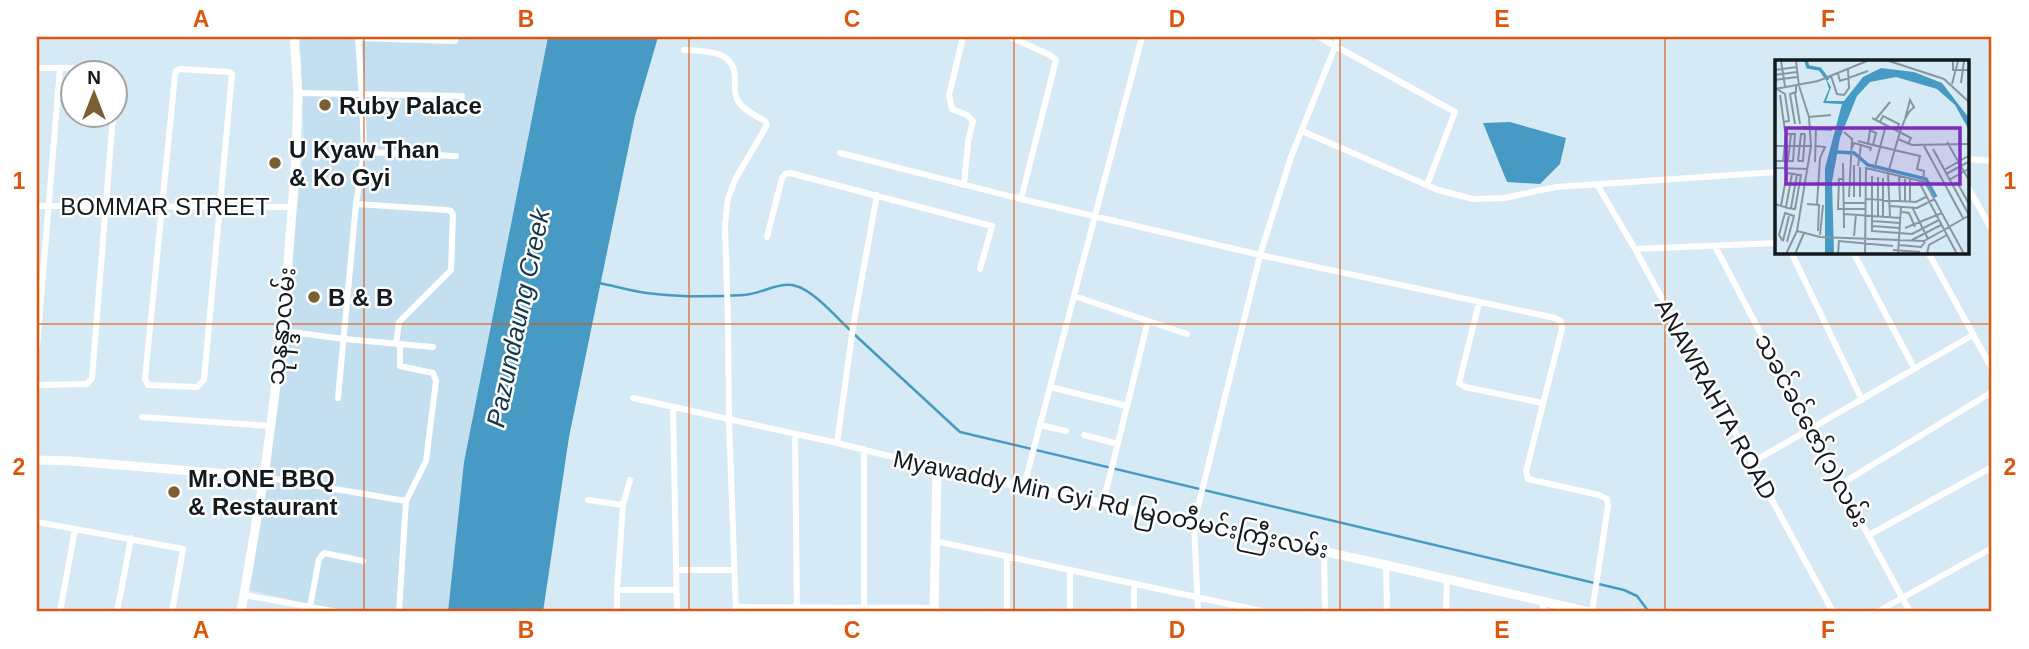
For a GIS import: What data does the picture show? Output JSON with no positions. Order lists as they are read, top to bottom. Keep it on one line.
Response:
{"streets":{"main road":["သုနန္ဒာလမ်း","Myawaddy Min Gyi Rd မြဝတီမင်းကြီးလမ်း"],"street":["BOMMAR STREET","ANAWRAHTA ROAD","သခင်ခင်ဇော်(၁)လမ်း"]},"crossings":[["BOMMAR STREET","သုနန္ဒာလမ်း"]],"water":["Pazundaung Creek"],"places":["Ruby Palace","U Kyaw Than & Ko Gyi","B & B","Mr.ONE BBQ & Restaurant"],"north":"top","grid":{"columns":["A","B","C","D","E","F"],"rows":["1","2"]}}
